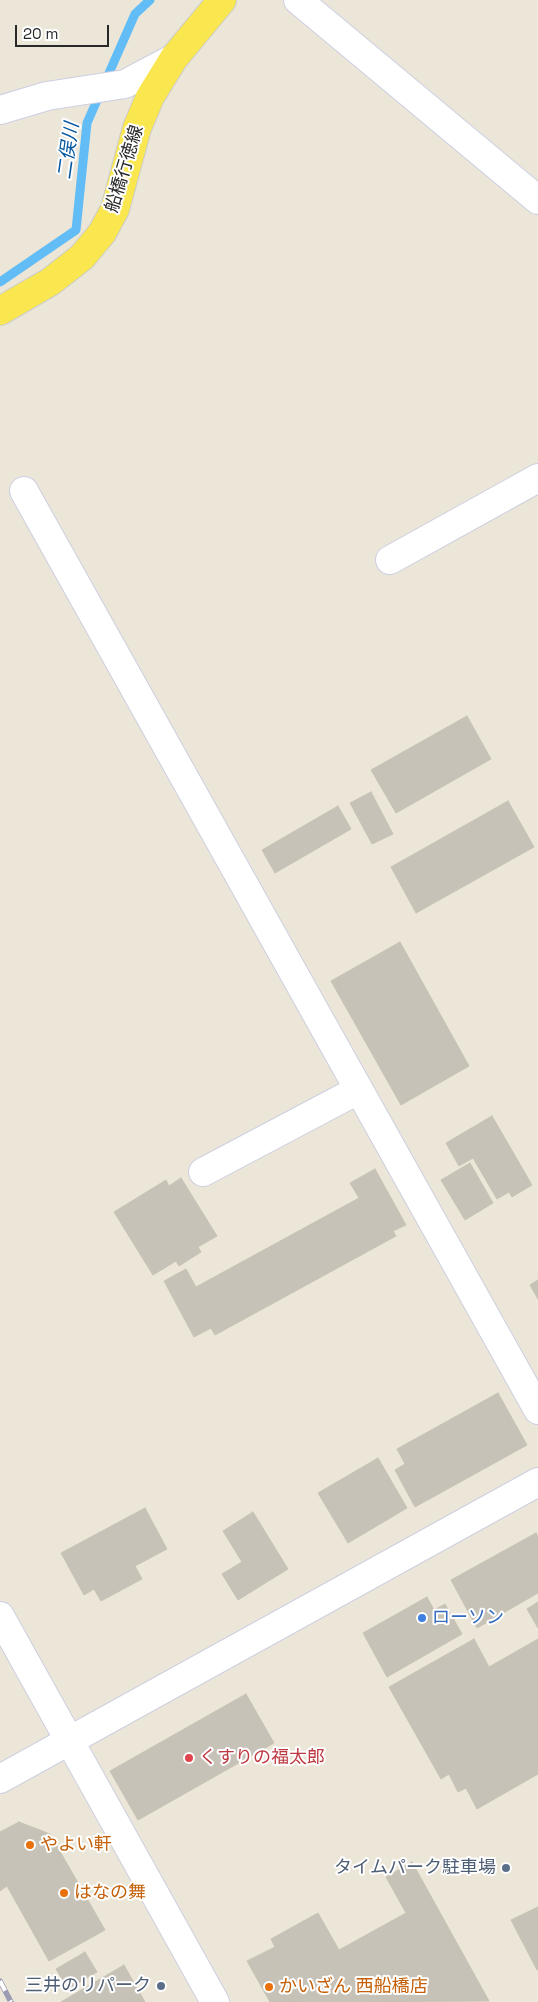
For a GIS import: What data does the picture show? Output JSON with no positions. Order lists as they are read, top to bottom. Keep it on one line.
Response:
{"streets":{"main road":["船橋行徳線"]},"water":["二俣川"],"places":["ローソン","くすりの福太郎","やよい軒","タイムパーク駐車場","はなの舞","三井のリパーク","かいざん 西船橋店"],"scale_bar":"20 m"}
